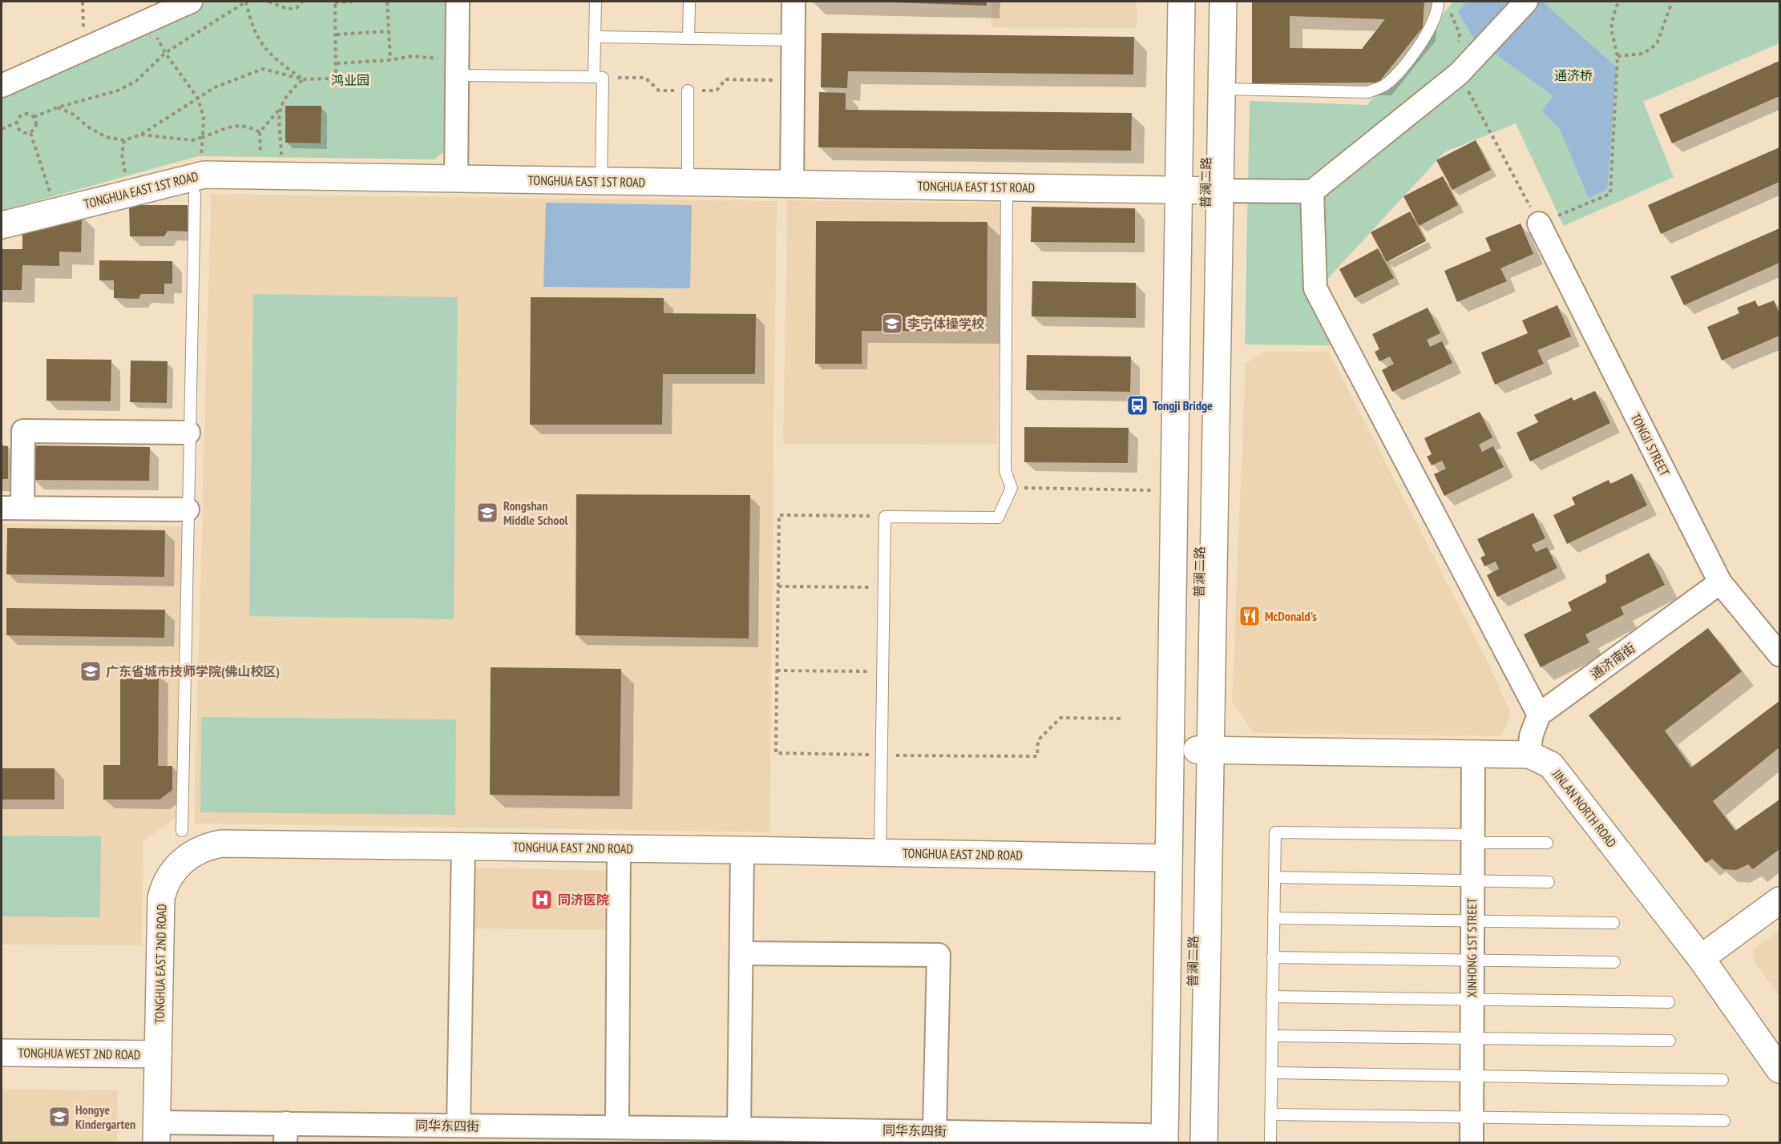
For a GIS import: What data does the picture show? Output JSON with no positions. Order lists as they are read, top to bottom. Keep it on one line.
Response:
{"streets":{"main road":["TONGHUA EAST 1ST ROAD","普澜二路","JINLAN NORTH ROAD","TONGHUA EAST 2ND ROAD","TONGHUA WEST 2ND ROAD"],"street":["TONGJI STREET","通济南街","XINHONG 1ST STREET","同华东四街"]},"crossings":[["TONGHUA EAST 1ST ROAD","普澜二路"],["普澜二路","JINLAN NORTH ROAD"],["普澜二路","TONGHUA EAST 2ND ROAD"],["TONGJI STREET","通济南街"],["JINLAN NORTH ROAD","XINHONG 1ST STREET"],["TONGHUA EAST 2ND ROAD","TONGHUA WEST 2ND ROAD"],["TONGHUA EAST 2ND ROAD","同华东四街"]],"parks":["通济桥","鸿业园"],"places":{"school or university":["李宁体操学校","Rongshan Middle School","广东省城市技师学院(佛山校区)","Hongye Kindergarten"],"bus stop":["Tongji Bridge"],"restaurant":["McDonald's"],"hospital":["同济医院"]}}
